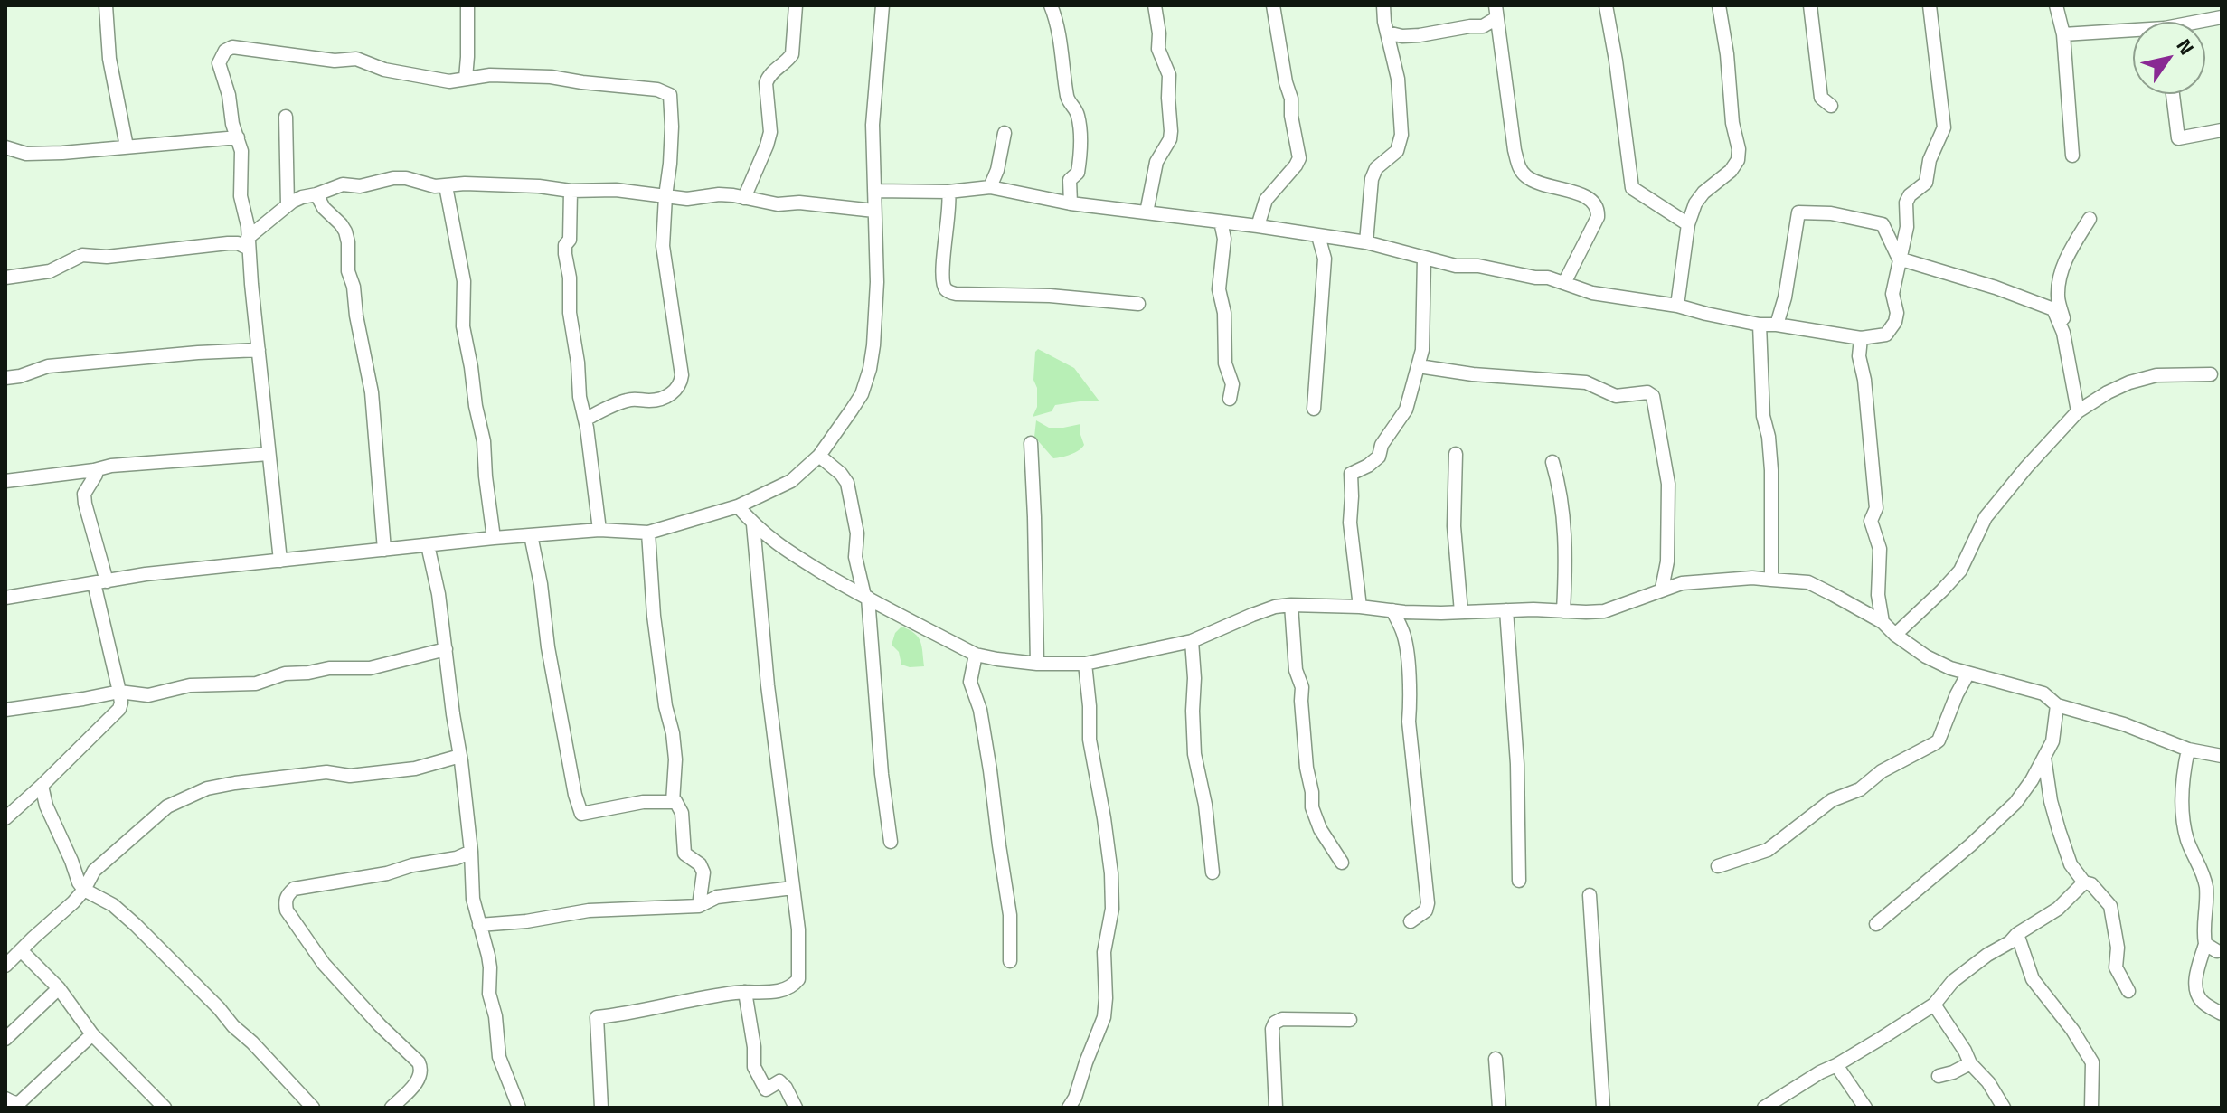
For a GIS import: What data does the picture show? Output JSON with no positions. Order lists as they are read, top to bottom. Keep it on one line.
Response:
{"north":"top right"}
